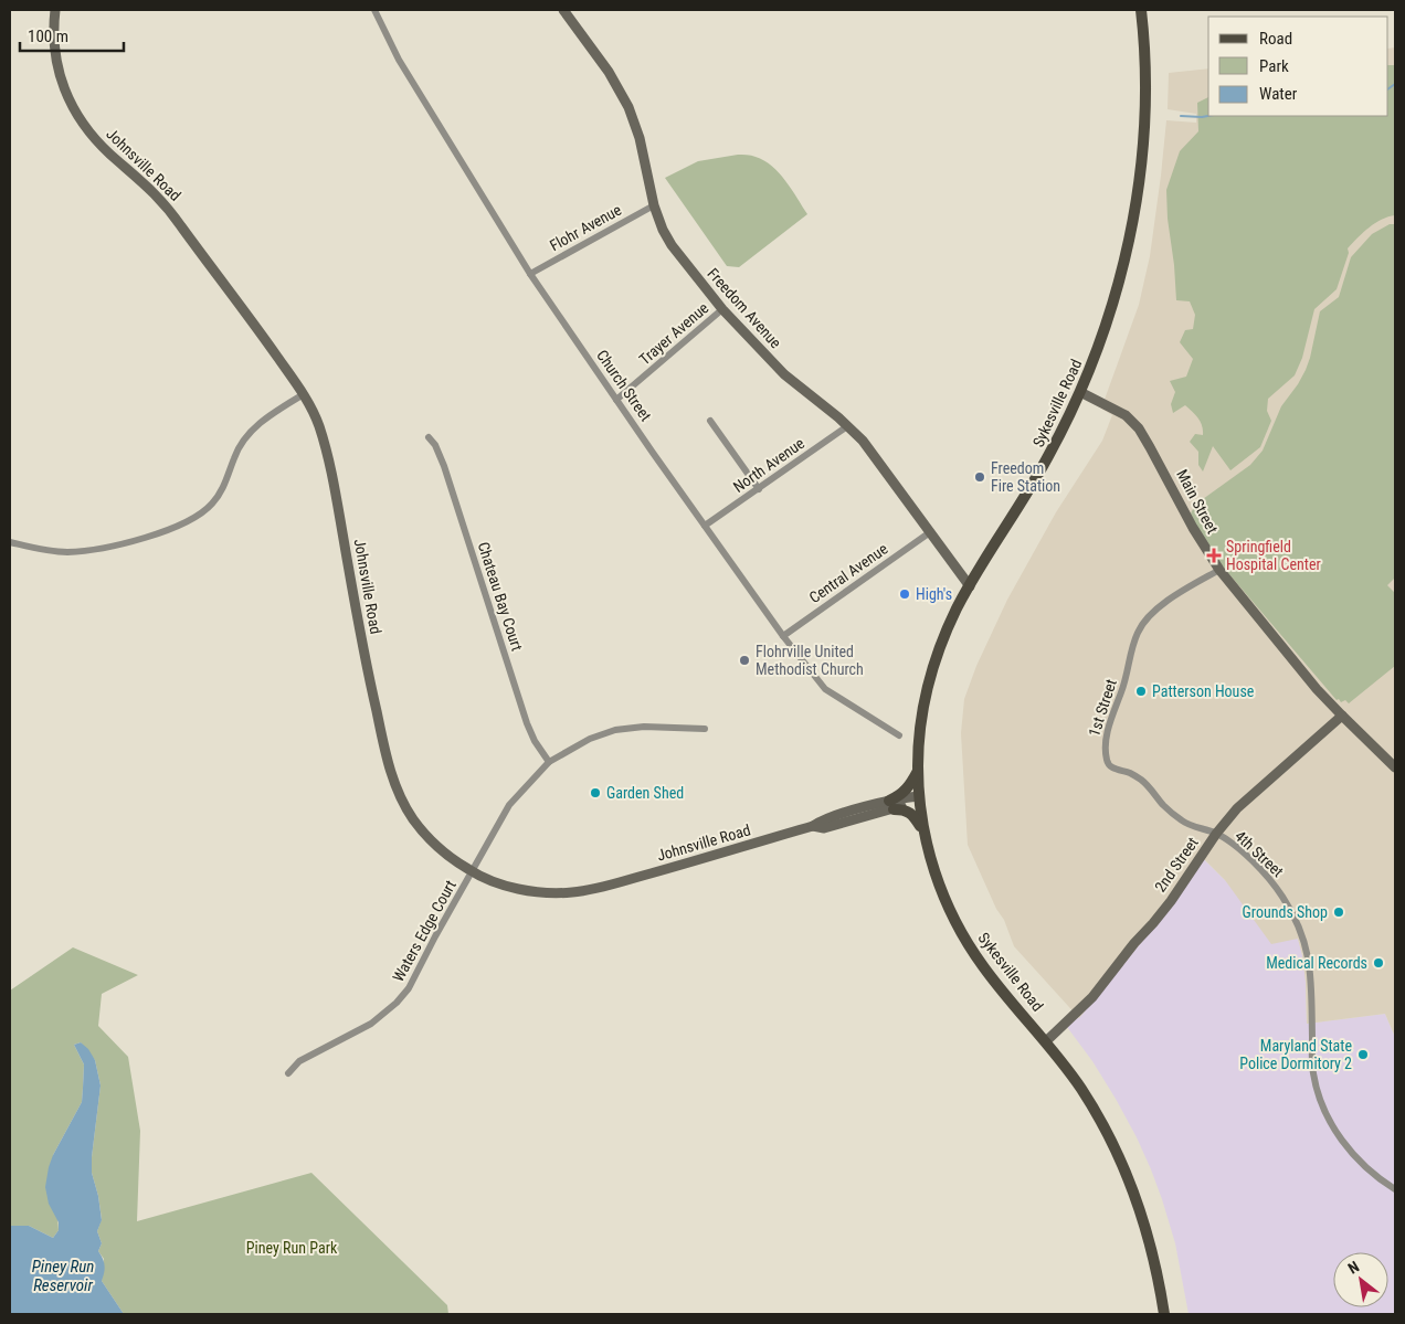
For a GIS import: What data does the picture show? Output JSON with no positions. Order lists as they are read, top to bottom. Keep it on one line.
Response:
{"streets":{"main road":["Sykesville Road"],"street":["Johnsville Road","Flohr Avenue","Freedom Avenue","Trayer Avenue","Church Street","North Avenue","Main Street","Central Avenue","Chateau Bay Court","1st Street","4th Street","2nd Street","Waters Edge Court"]},"crossings":[["Johnsville Road","Sykesville Road"],["Johnsville Road","Waters Edge Court"],["Flohr Avenue","Freedom Avenue"],["Flohr Avenue","Church Street"],["Freedom Avenue","Trayer Avenue"],["Freedom Avenue","Sykesville Road"],["Freedom Avenue","North Avenue"],["Freedom Avenue","Central Avenue"],["Trayer Avenue","Church Street"],["Church Street","North Avenue"],["Church Street","Central Avenue"],["Sykesville Road","Main Street"],["Sykesville Road","2nd Street"],["Main Street","1st Street"],["Main Street","2nd Street"],["Chateau Bay Court","Waters Edge Court"],["1st Street","4th Street"],["1st Street","2nd Street"],["4th Street","2nd Street"]],"water":["Piney Run Reservoir"],"parks":["Piney Run Park"],"places":{"other":["Freedom Fire Station","High's","Flohrville United Methodist Church","Patterson House","Garden Shed","Grounds Shop","Medical Records","Maryland State Police Dormitory 2"],"health":["Springfield Hospital Center"]},"legend":["Road","Park","Water"],"scale_bar":"100 m","north":"top left"}
